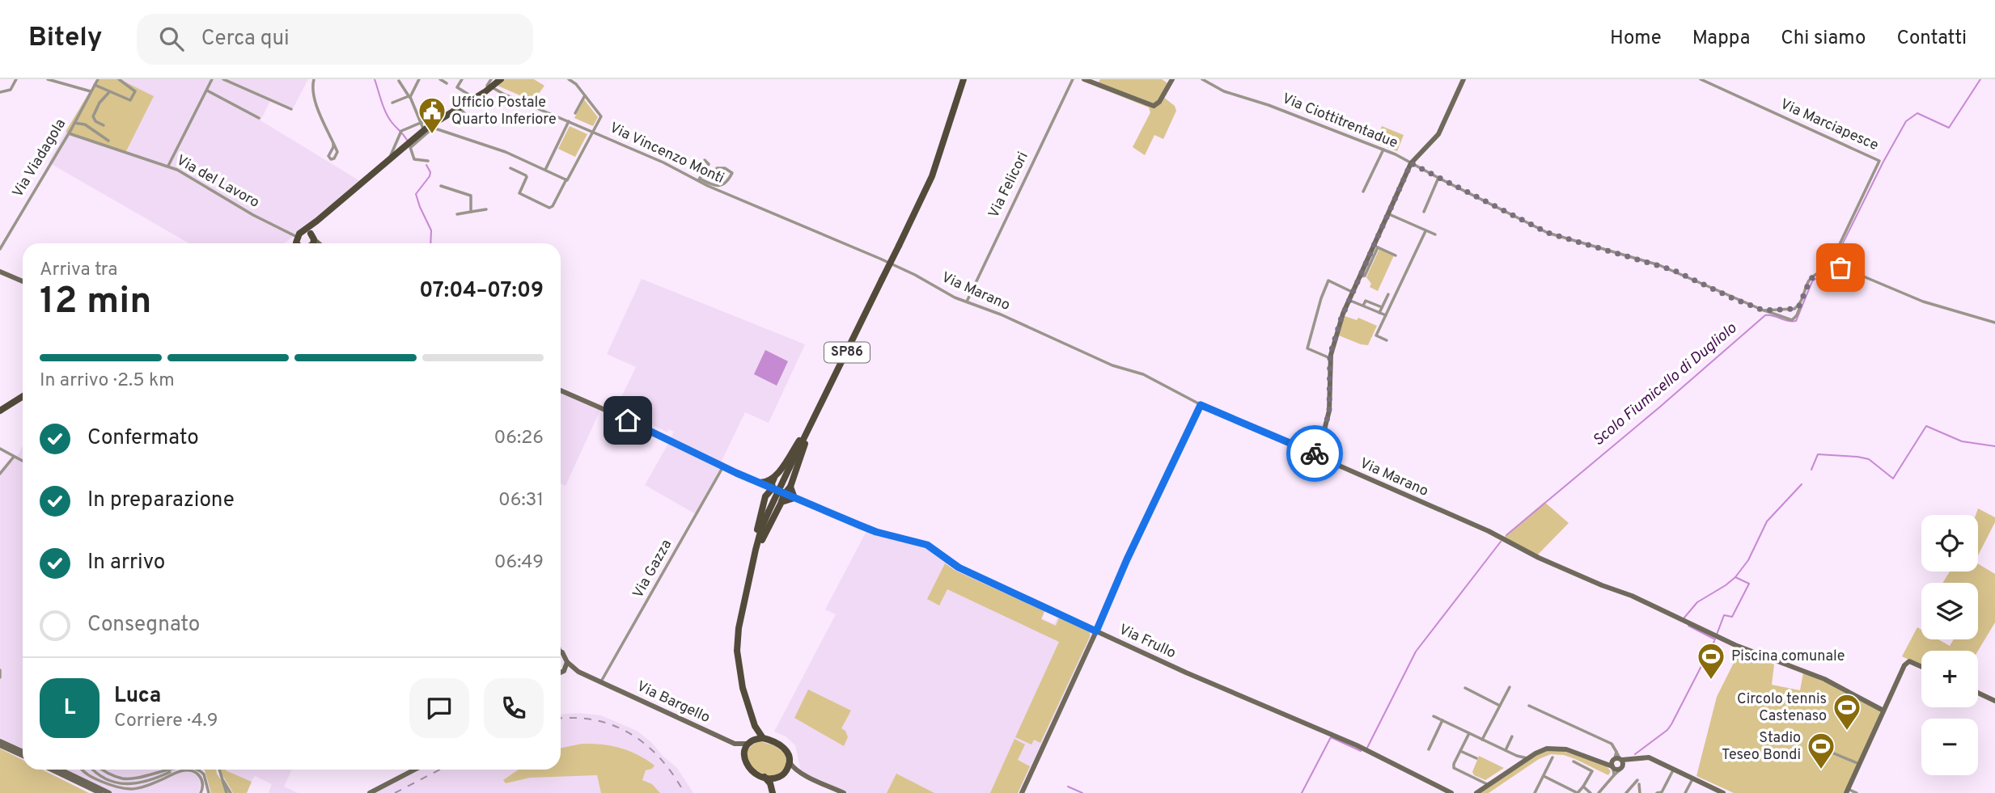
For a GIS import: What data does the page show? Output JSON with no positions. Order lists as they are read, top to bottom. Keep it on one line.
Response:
{"streets":{"main road":["SP86"],"street":["Via Ciottitrentadue","Via Marciapesce","Via Vincenzo Monti","Via Viadagola","Via del Lavoro","Via Felicori","Via Marano","Via Gazza","Via Frullo","Via Bargello"]},"crossings":[["Via Vincenzo Monti","Via Marano"],["Via Viadagola","Via del Lavoro"],["Via Felicori","Via Marano"],["SP86","Via Bargello"],["Via Gazza","Via Frullo"],["Via Gazza","Via Bargello"]],"water":["Scolo Fiumicello di Dugliolo"],"places":{"public building":["Ufficio Postale Quarto Inferiore"],"sports":["Piscina comunale","Circolo tennis Castenaso","Stadio Teseo Bondi"]},"page":{"header":"Bitely","search":"Cerca qui","nav":["Home","Mappa","Chi siamo","Contatti"],"heading":["12 min","Arriva tra","07:04–07:09"],"panel":["Luca","Corriere · 4.9"],"bar":"In arrivo · 2.5 km","list":[["Confermato","06:26"],["In preparazione","06:31"],["In arrivo","06:49"],"Consegnato"],"map_buttons":["+","−"],"round":"L"}}
